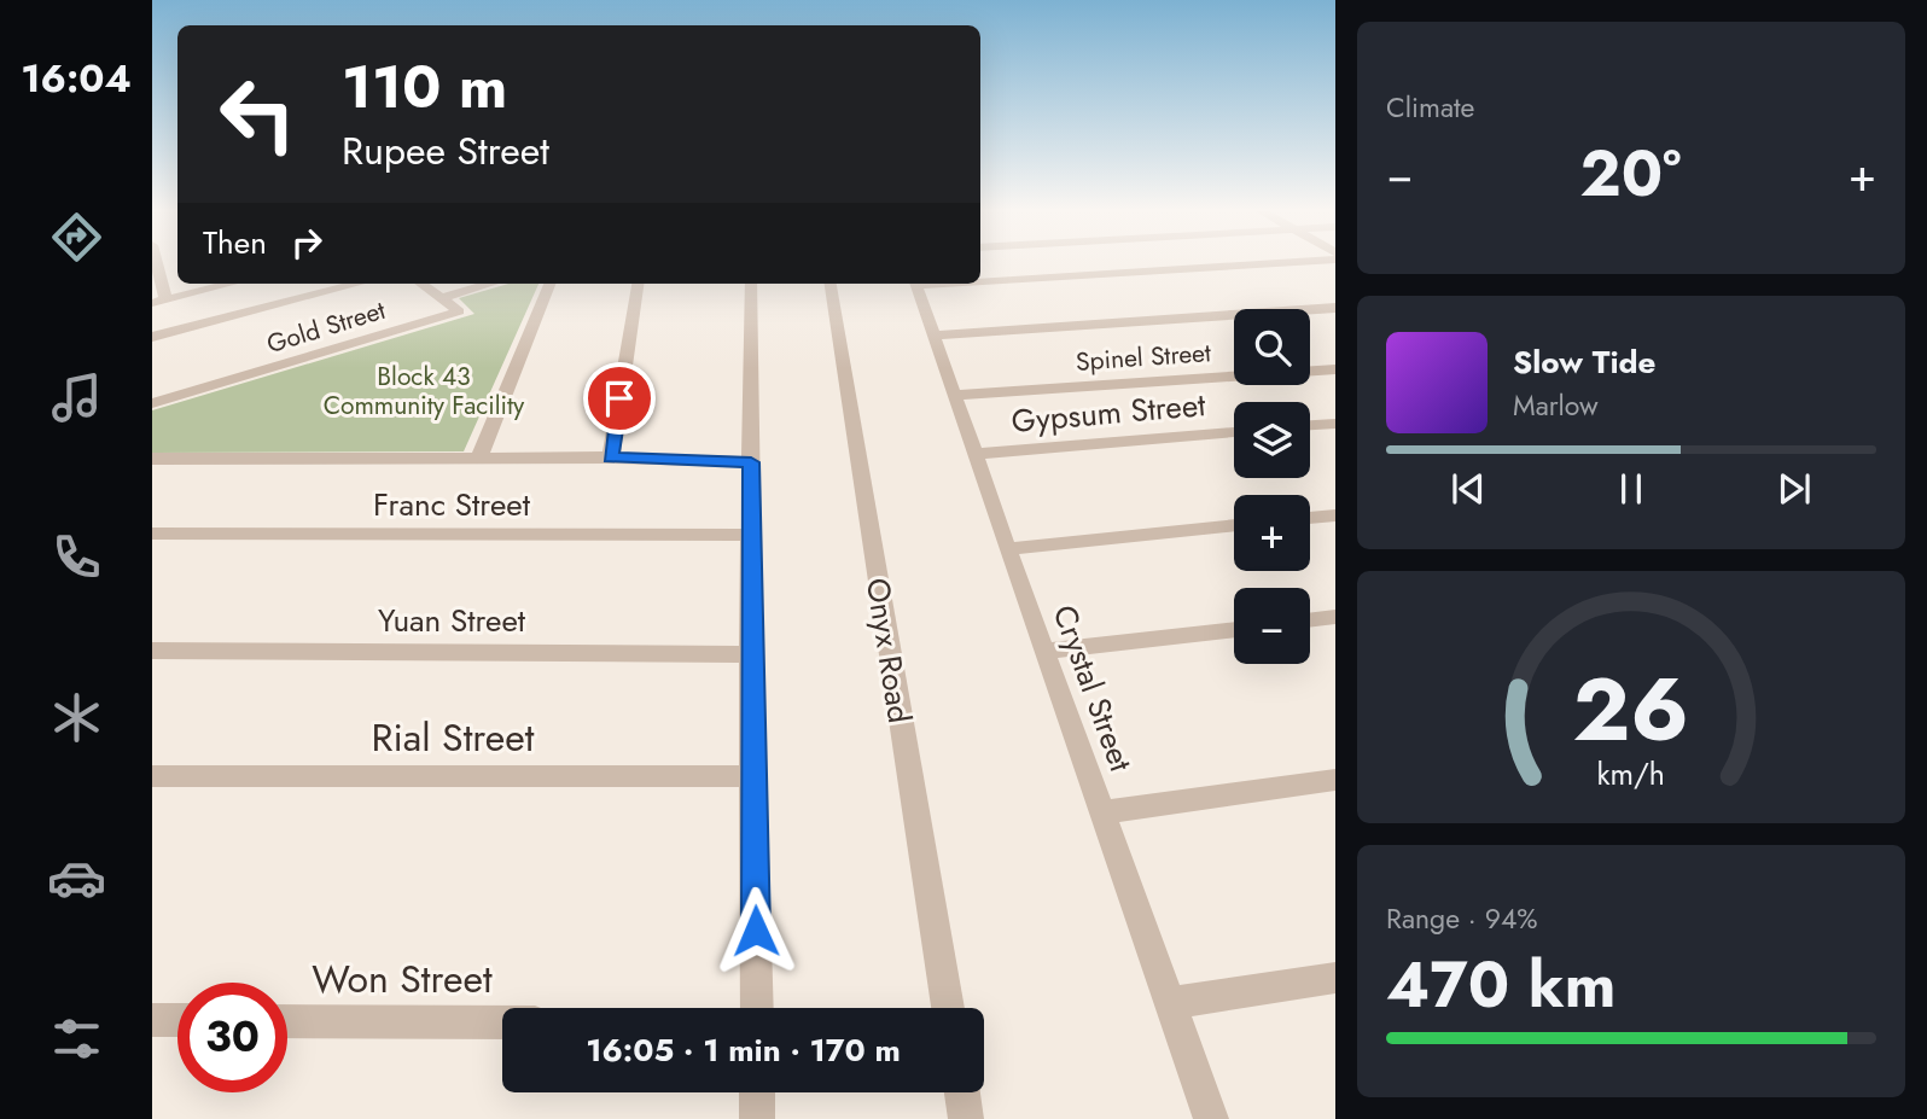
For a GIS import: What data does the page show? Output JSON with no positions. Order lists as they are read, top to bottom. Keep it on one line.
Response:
{"streets":{"street":["Gold Street","Spinel Street","Gypsum Street","Franc Street","Yuan Street","Onyx Road","Crystal Street","Rial Street","Won Street"]},"crossings":[["Spinel Street","Crystal Street"],["Gypsum Street","Crystal Street"]],"parks":["Block 43 Community Facility"],"page":{"tabs":"16:04","tile":["Climate",["Range · 94%","470 km"]],"turn":["110 m","Rupee Street"],"heat":["−","20°","+"],"then":"Then","map_buttons":["+","−"],"song":["Slow Tide","Marlow"],"limit":"30","trip":"16:05 · 1 min · 170 m","gauge":["26","km/h"]}}
